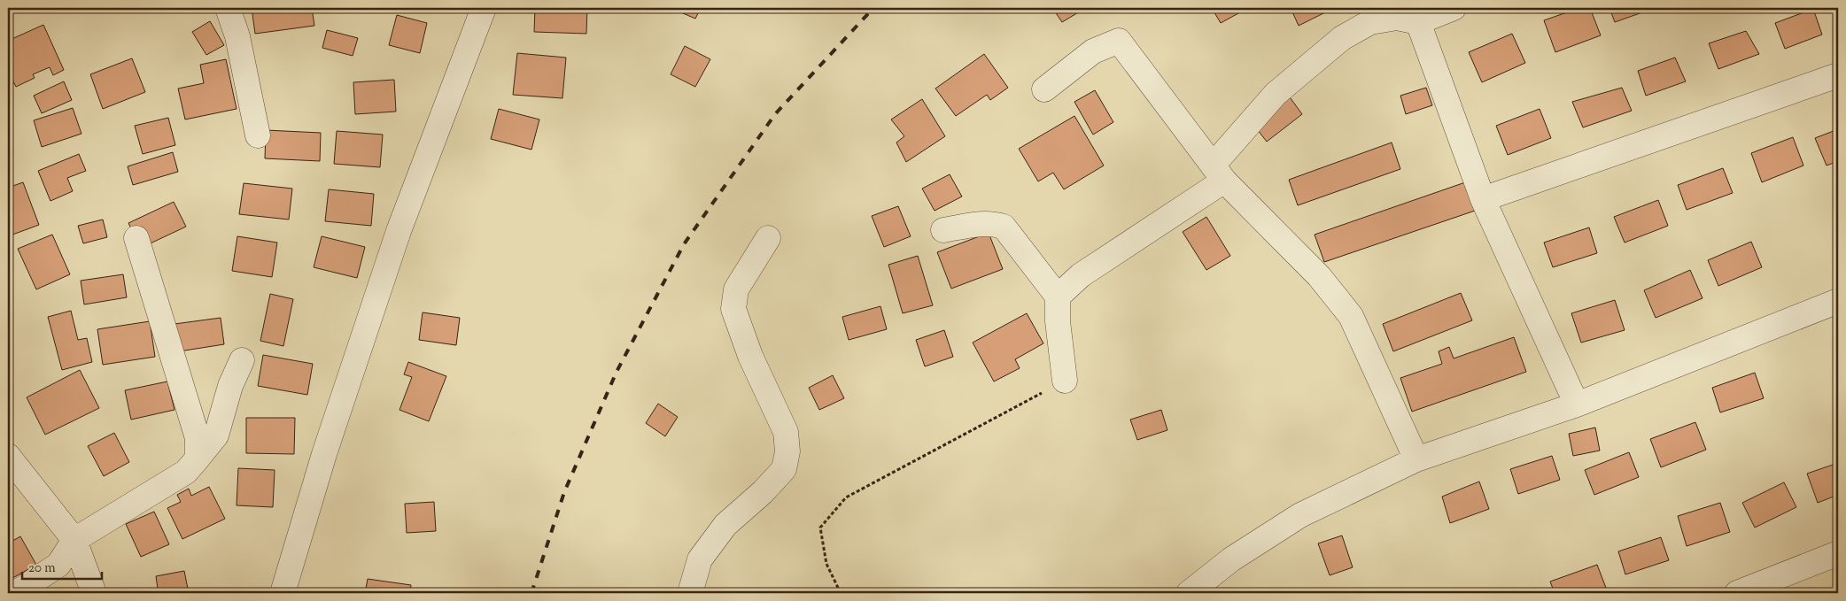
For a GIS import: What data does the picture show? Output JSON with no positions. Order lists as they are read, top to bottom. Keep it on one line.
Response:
{"scale_bar":"20 m"}
